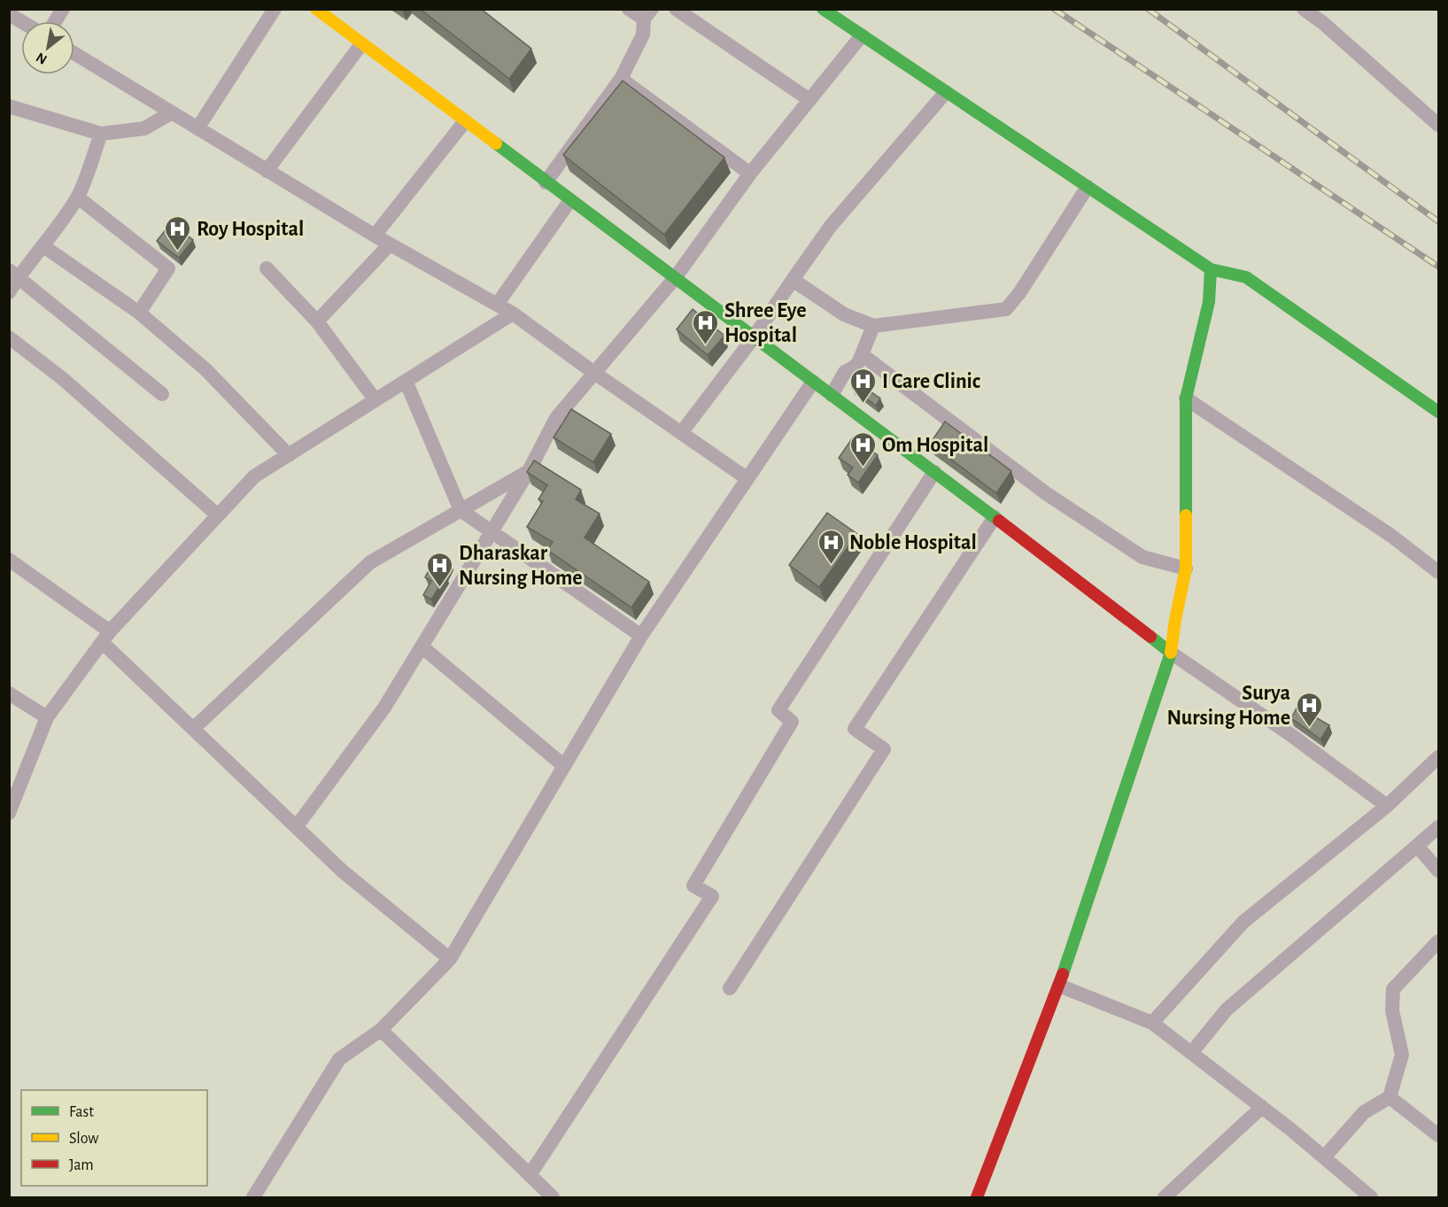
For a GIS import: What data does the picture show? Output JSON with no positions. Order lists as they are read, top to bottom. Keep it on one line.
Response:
{"places":{"hospital":["Roy Hospital","Shree Eye Hospital","I Care Clinic","Om Hospital","Noble Hospital","Dharaskar Nursing Home","Surya Nursing Home"]},"legend":["Fast","Slow","Jam"],"north":"bottom left"}
